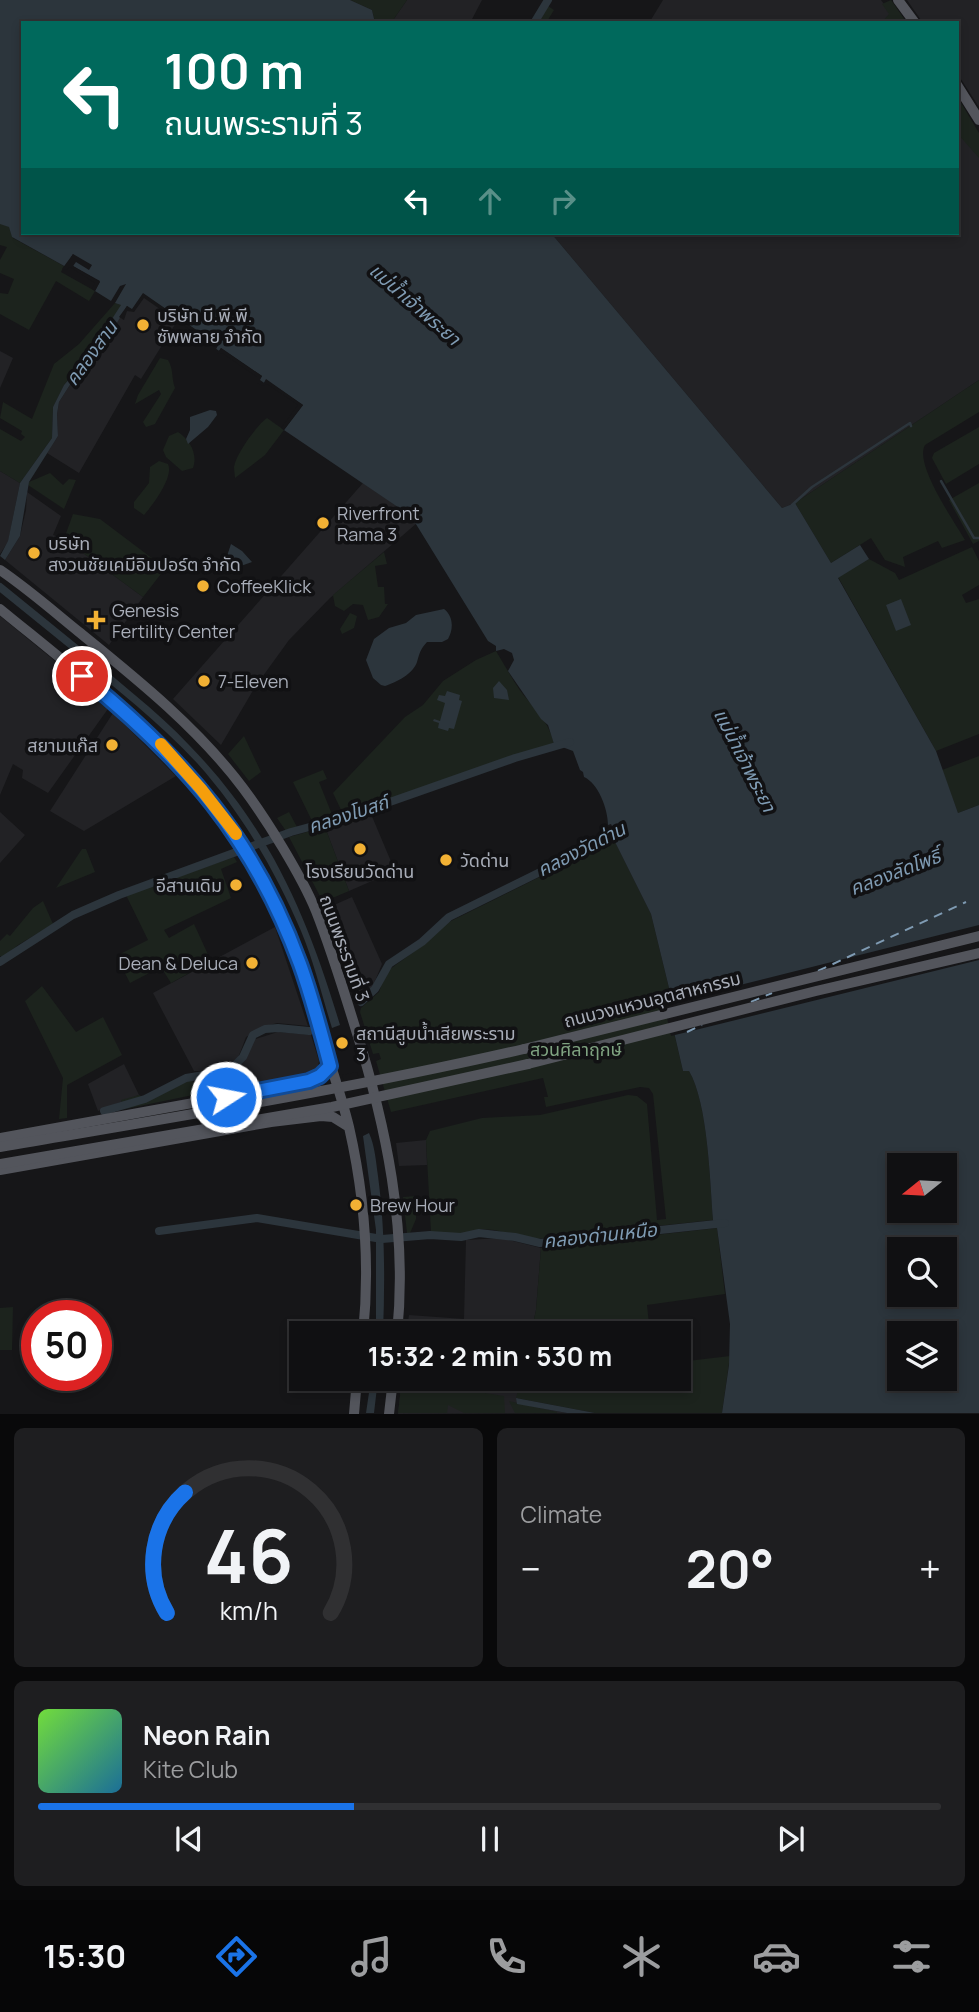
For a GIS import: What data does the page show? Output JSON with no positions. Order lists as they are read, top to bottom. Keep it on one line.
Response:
{"streets":{"main road":["ถนนพระรามที่ 3","ถนนวงแหวนอุตสาหกรรม"]},"water":["แม่น้ำเจ้าพระยา","คลองสาน","คลองโบสถ์","คลองวัดด่าน","คลองลัดโพธิ์","คลองด่านเหนือ"],"parks":["สวนศิลาฤกษ์"],"places":{"other":["บริษัท บี.พี.พี. ซัพพลาย จำกัด","Riverfront Rama 3","บริษัท สงวนชัยเคมีอิมปอร์ต จำกัด","CoffeeKlick","7-Eleven","สยามแก๊ส","โรงเรียนวัดด่าน","วัดด่าน","อีสานเดิม","Dean & Deluca","สถานีสูบน้ำเสียพระราม 3","Brew Hour"],"health":["Genesis Fertility Center"]},"north":"left","page":{"turn":["100 m","ถนนพระรามที่ 3"],"limit":"50","trip":"15:32 · 2 min · 530 m","tile":"Climate","heat":["−","20°","+"],"song":["Neon Rain","Kite Club"],"tabs":"15:30","gauge":["46","km/h"]}}
